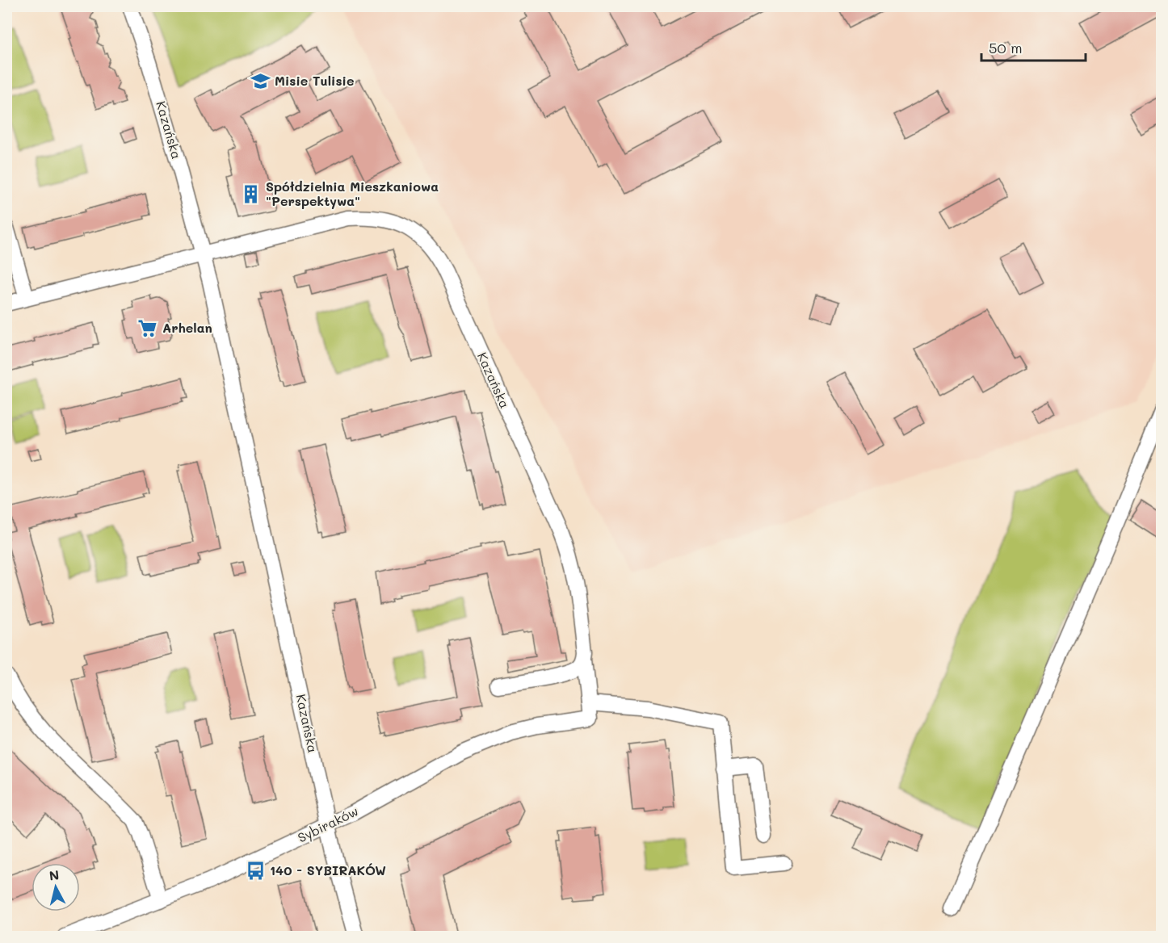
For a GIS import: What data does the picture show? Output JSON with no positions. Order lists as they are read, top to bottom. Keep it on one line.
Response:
{"streets":{"street":["Kazańska","Sybiraków"]},"crossings":[["Kazańska","Sybiraków"]],"places":{"school or university":["Misie Tulisie"],"building":["Spółdzielnia Mieszkaniowa \"Perspektywa\""],"supermarket":["Arhelan"],"bus stop":["140 - SYBIRAKÓW"]},"scale_bar":"50 m","north":"top"}
